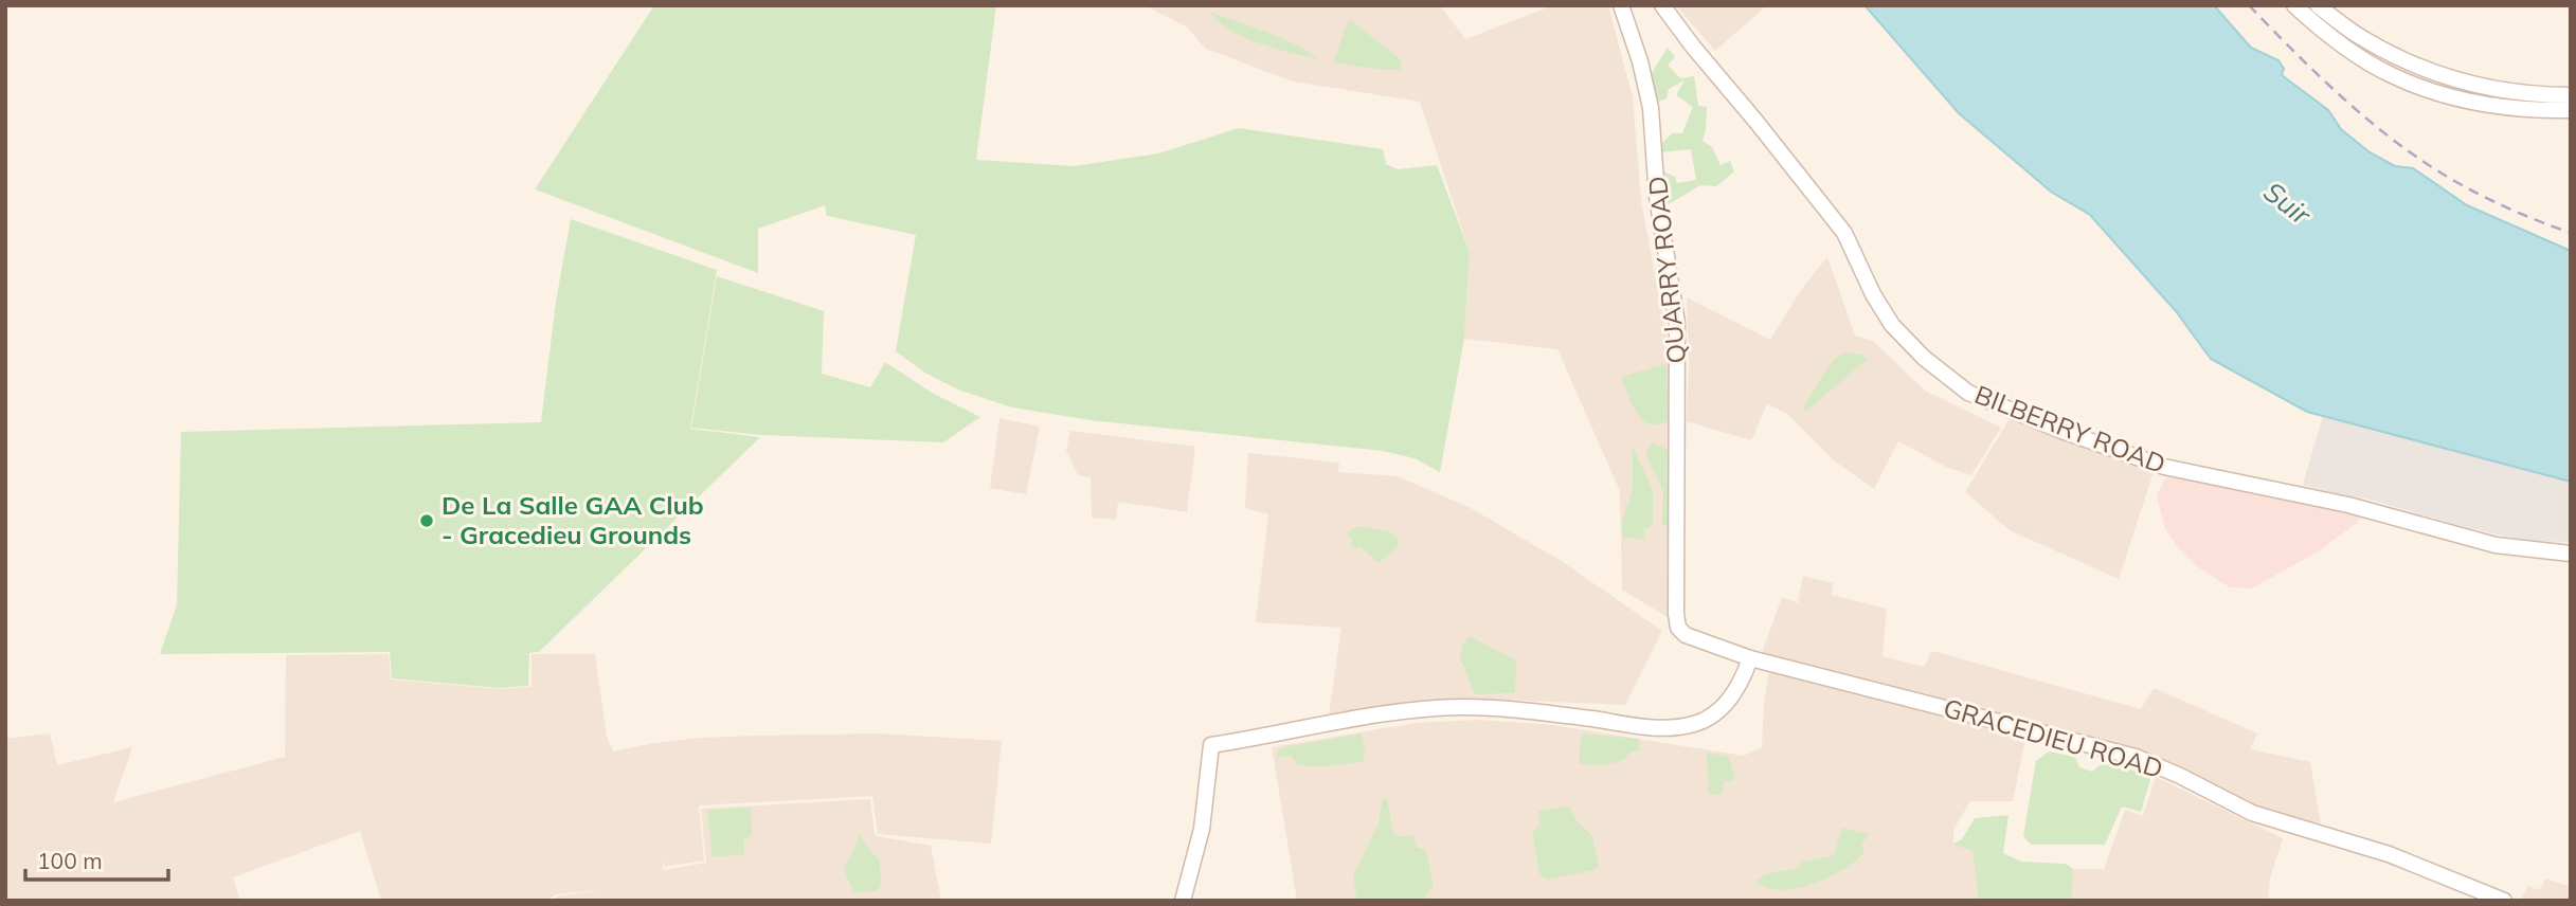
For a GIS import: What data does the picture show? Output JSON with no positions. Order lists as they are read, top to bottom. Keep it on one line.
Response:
{"streets":{"street":["QUARRY ROAD","BILBERRY ROAD","GRACEDIEU ROAD"]},"crossings":[["QUARRY ROAD","GRACEDIEU ROAD"]],"water":["Suir"],"places":["De La Salle GAA Club - Gracedieu Grounds"],"scale_bar":"100 m"}
